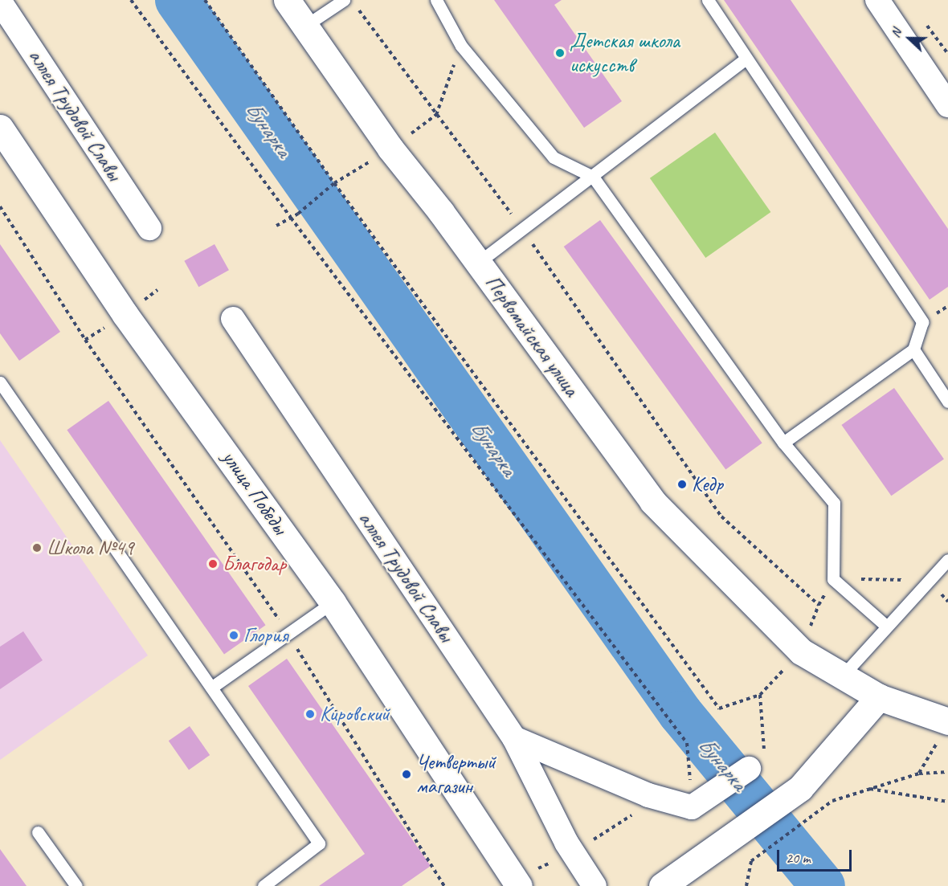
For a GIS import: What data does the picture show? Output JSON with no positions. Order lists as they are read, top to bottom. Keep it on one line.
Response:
{"streets":{"main road":["Первомайская улица","улица Победы"],"street":["аллея Трудовой Славы"]},"water":["Бунарка"],"places":["Детская школа искусств","Кедр","Школа №49","Благодар","Глория","Кировский","Четвертый магазин"],"scale_bar":"20 m","north":"left"}
